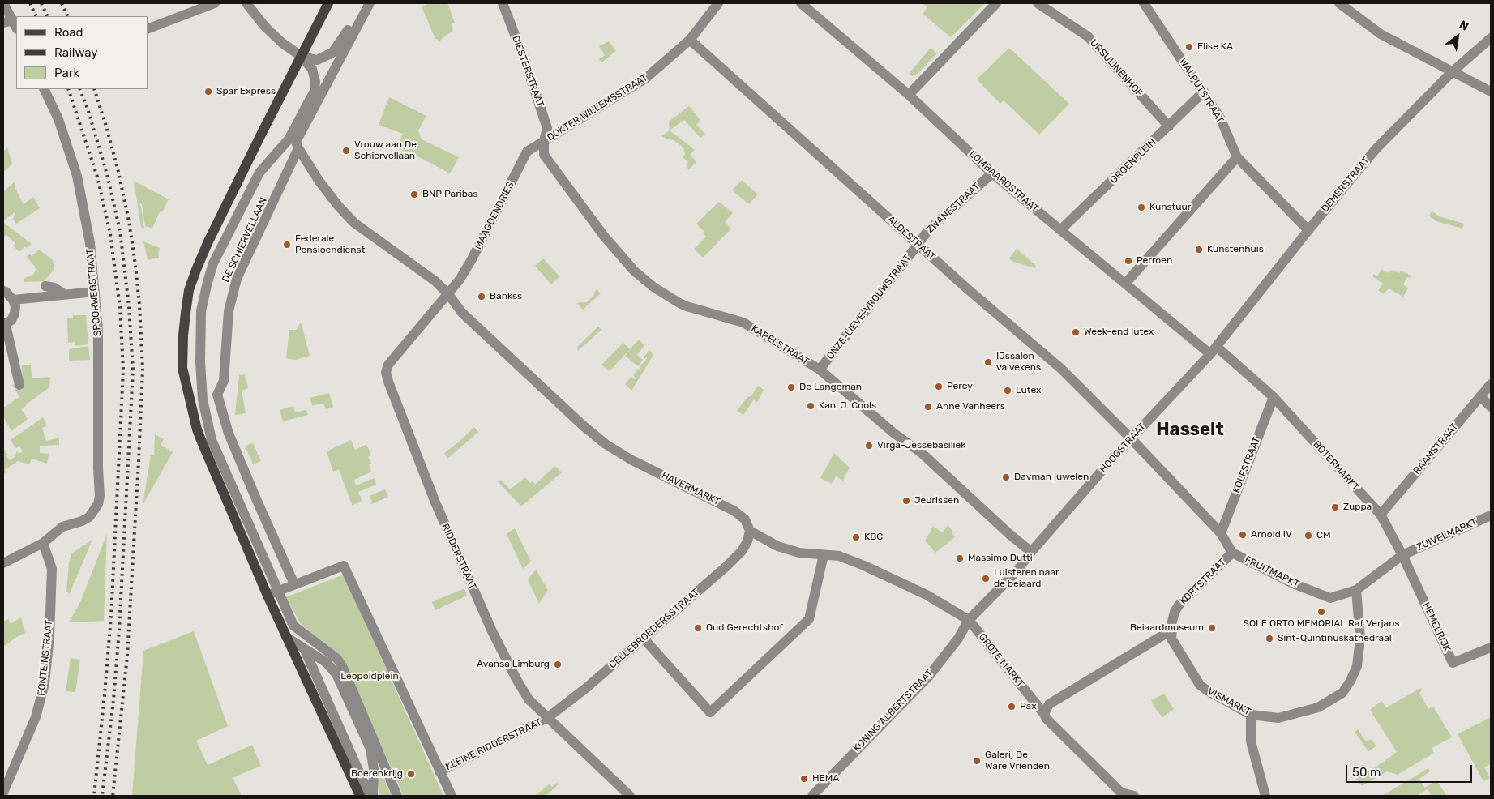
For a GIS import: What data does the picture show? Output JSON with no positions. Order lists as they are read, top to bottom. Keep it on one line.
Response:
{"streets":{"street":["URSULINENHOF","DIESTERSTRAAT","WALPUTSTRAAT","DOKTER WILLEMSSTRAAT","GROENPLEIN","LOMBAARDSTRAAT","DEMERSTRAAT","ZWANESTRAAT","MAAGDENDRIES","ALDESTRAAT","DE SCHIERVELLAAN","SPOORWEGSTRAAT","ONZE-LIEVE-VROUWSTRAAT","KAPELSTRAAT","HOOGSTRAAT","RAAMSTRAAT","KOLFSTRAAT","BOTERMARKT","HAVERMARKT","ZUIVELMARKT","RIDDERSTRAAT","FRUITMARKT","KORTSTRAAT","HEMELRIJK","CELLEBROEDERSSTRAAT","FONTEINSTRAAT","GROTE MARKT","VISMARKT","KONING ALBERTSTRAAT","KLEINE RIDDERSTRAAT"]},"crossings":[["URSULINENHOF","GROENPLEIN"],["DIESTERSTRAAT","DOKTER WILLEMSSTRAAT"],["DIESTERSTRAAT","MAAGDENDRIES"],["DIESTERSTRAAT","KAPELSTRAAT"],["WALPUTSTRAAT","GROENPLEIN"],["WALPUTSTRAAT","DEMERSTRAAT"],["DOKTER WILLEMSSTRAAT","MAAGDENDRIES"],["DOKTER WILLEMSSTRAAT","ALDESTRAAT"],["DOKTER WILLEMSSTRAAT","KAPELSTRAAT"],["GROENPLEIN","LOMBAARDSTRAAT"],["LOMBAARDSTRAAT","DEMERSTRAAT"],["LOMBAARDSTRAAT","ZWANESTRAAT"],["LOMBAARDSTRAAT","HOOGSTRAAT"],["LOMBAARDSTRAAT","BOTERMARKT"],["DEMERSTRAAT","HOOGSTRAAT"],["DEMERSTRAAT","BOTERMARKT"],["ZWANESTRAAT","ALDESTRAAT"],["ZWANESTRAAT","ONZE-LIEVE-VROUWSTRAAT"],["MAAGDENDRIES","KAPELSTRAAT"],["MAAGDENDRIES","HAVERMARKT"],["MAAGDENDRIES","RIDDERSTRAAT"],["ALDESTRAAT","ONZE-LIEVE-VROUWSTRAAT"],["ALDESTRAAT","HOOGSTRAAT"],["ALDESTRAAT","FRUITMARKT"],["DE SCHIERVELLAAN","HAVERMARKT"],["SPOORWEGSTRAAT","FONTEINSTRAAT"],["ONZE-LIEVE-VROUWSTRAAT","KAPELSTRAAT"],["KAPELSTRAAT","HOOGSTRAAT"],["HOOGSTRAAT","BOTERMARKT"],["HOOGSTRAAT","FRUITMARKT"],["RAAMSTRAAT","BOTERMARKT"],["KOLFSTRAAT","BOTERMARKT"],["KOLFSTRAAT","FRUITMARKT"],["BOTERMARKT","ZUIVELMARKT"],["BOTERMARKT","HEMELRIJK"],["HAVERMARKT","RIDDERSTRAAT"],["HAVERMARKT","CELLEBROEDERSSTRAAT"],["HAVERMARKT","GROTE MARKT"],["HAVERMARKT","KONING ALBERTSTRAAT"],["ZUIVELMARKT","HEMELRIJK"],["RIDDERSTRAAT","CELLEBROEDERSSTRAAT"],["RIDDERSTRAAT","KLEINE RIDDERSTRAAT"],["FRUITMARKT","KORTSTRAAT"],["FRUITMARKT","VISMARKT"],["KORTSTRAAT","VISMARKT"],["CELLEBROEDERSSTRAAT","KLEINE RIDDERSTRAAT"],["GROTE MARKT","KONING ALBERTSTRAAT"]],"districts":["Hasselt"],"parks":["Leopoldplein"],"places":["Elise KA","Spar Express","Vrouw aan De Schiervellaan","BNP Paribas","Kunstuur","Federale Pensioendienst","Kunstenhuis","Perroen","Bankss","Week-end lutex","IJssalon valvekens","Percy","De Langeman","Lutex","Kan. J. Cools","Anne Vanheers","Virga-Jessebasiliek","Davman juwelen","Jeurissen","Zuppa","Arnold IV","CM","KBC","Massimo Dutti","Luisteren naar de beiaard","SOLE ORTO MEMORIAL Raf Verjans","Oud Gerechtshof","Beiaardmuseum","Sint-Quintinuskathedraal","Avansa Limburg","Pax","Galerij De Ware Vrienden","Boerenkrijg","HEMA"],"legend":["Road","Railway","Park"],"scale_bar":"50 m","north":"top right"}
